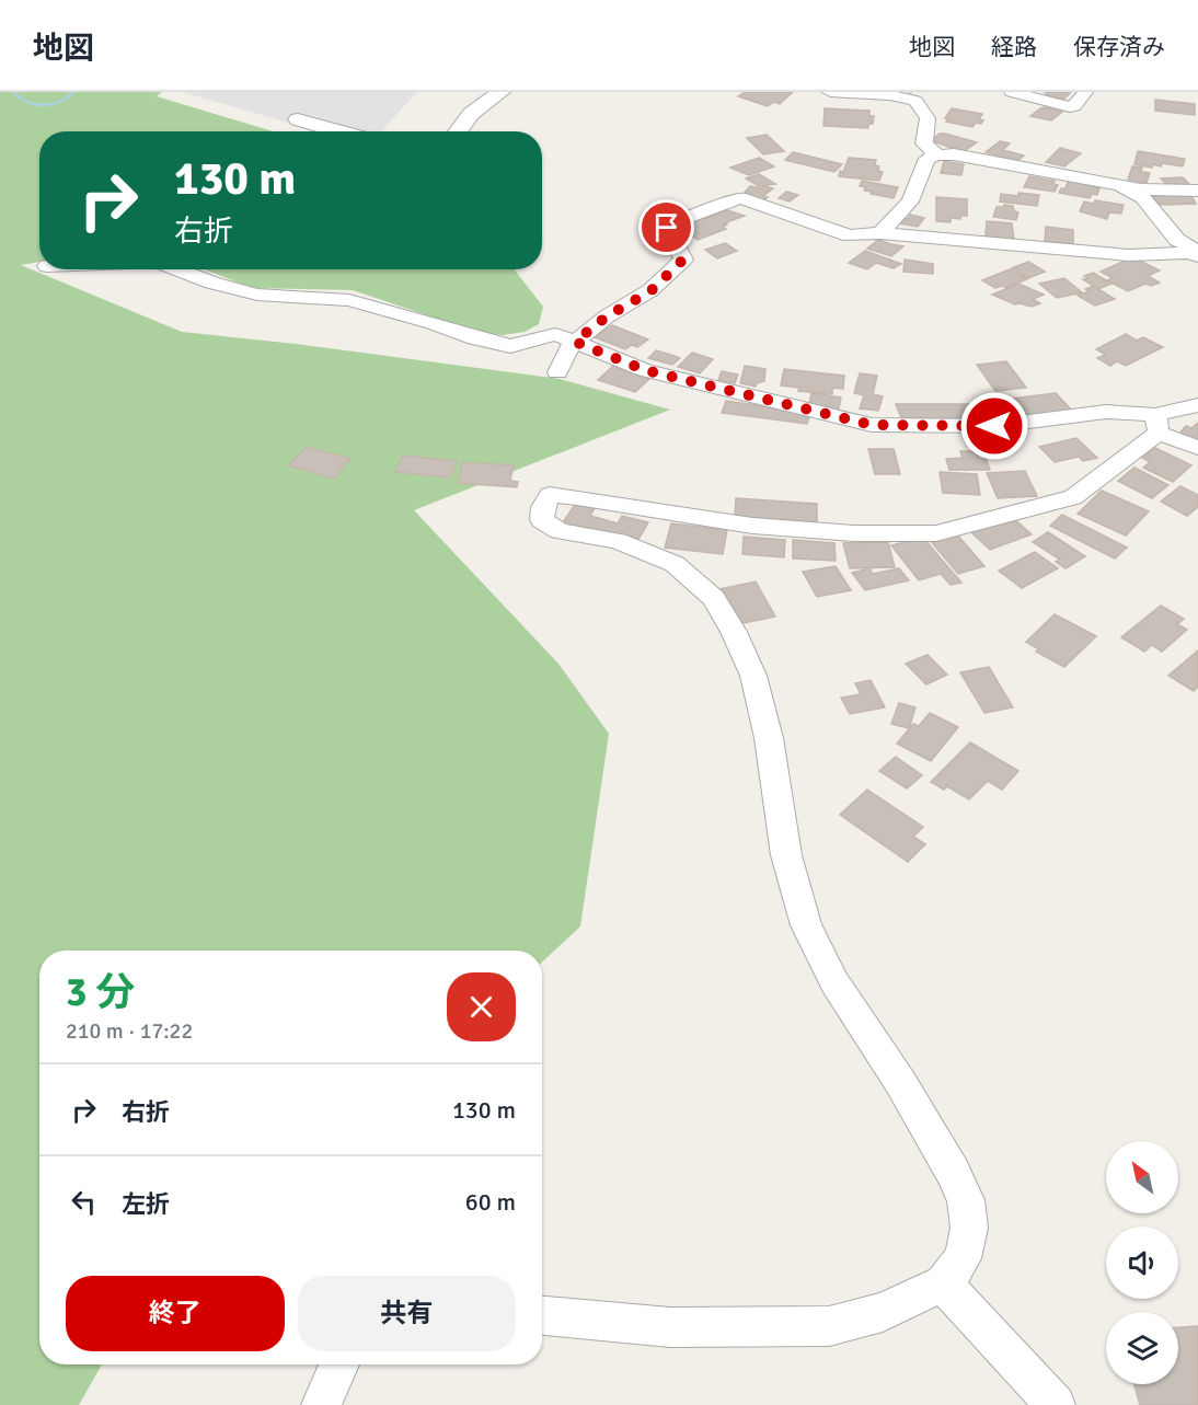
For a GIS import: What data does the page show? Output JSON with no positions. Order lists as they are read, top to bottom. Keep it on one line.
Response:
{"north":"top left","page":{"header":"地図","nav":["地図","経路","保存済み"],"turn":["130 m","右折"],"heading":["3 分","210 m · 17:22"],"list":[{"name":"右折","value":"130 m"},{"name":"左折","value":"60 m"}],"buttons":["終了","共有"]}}
